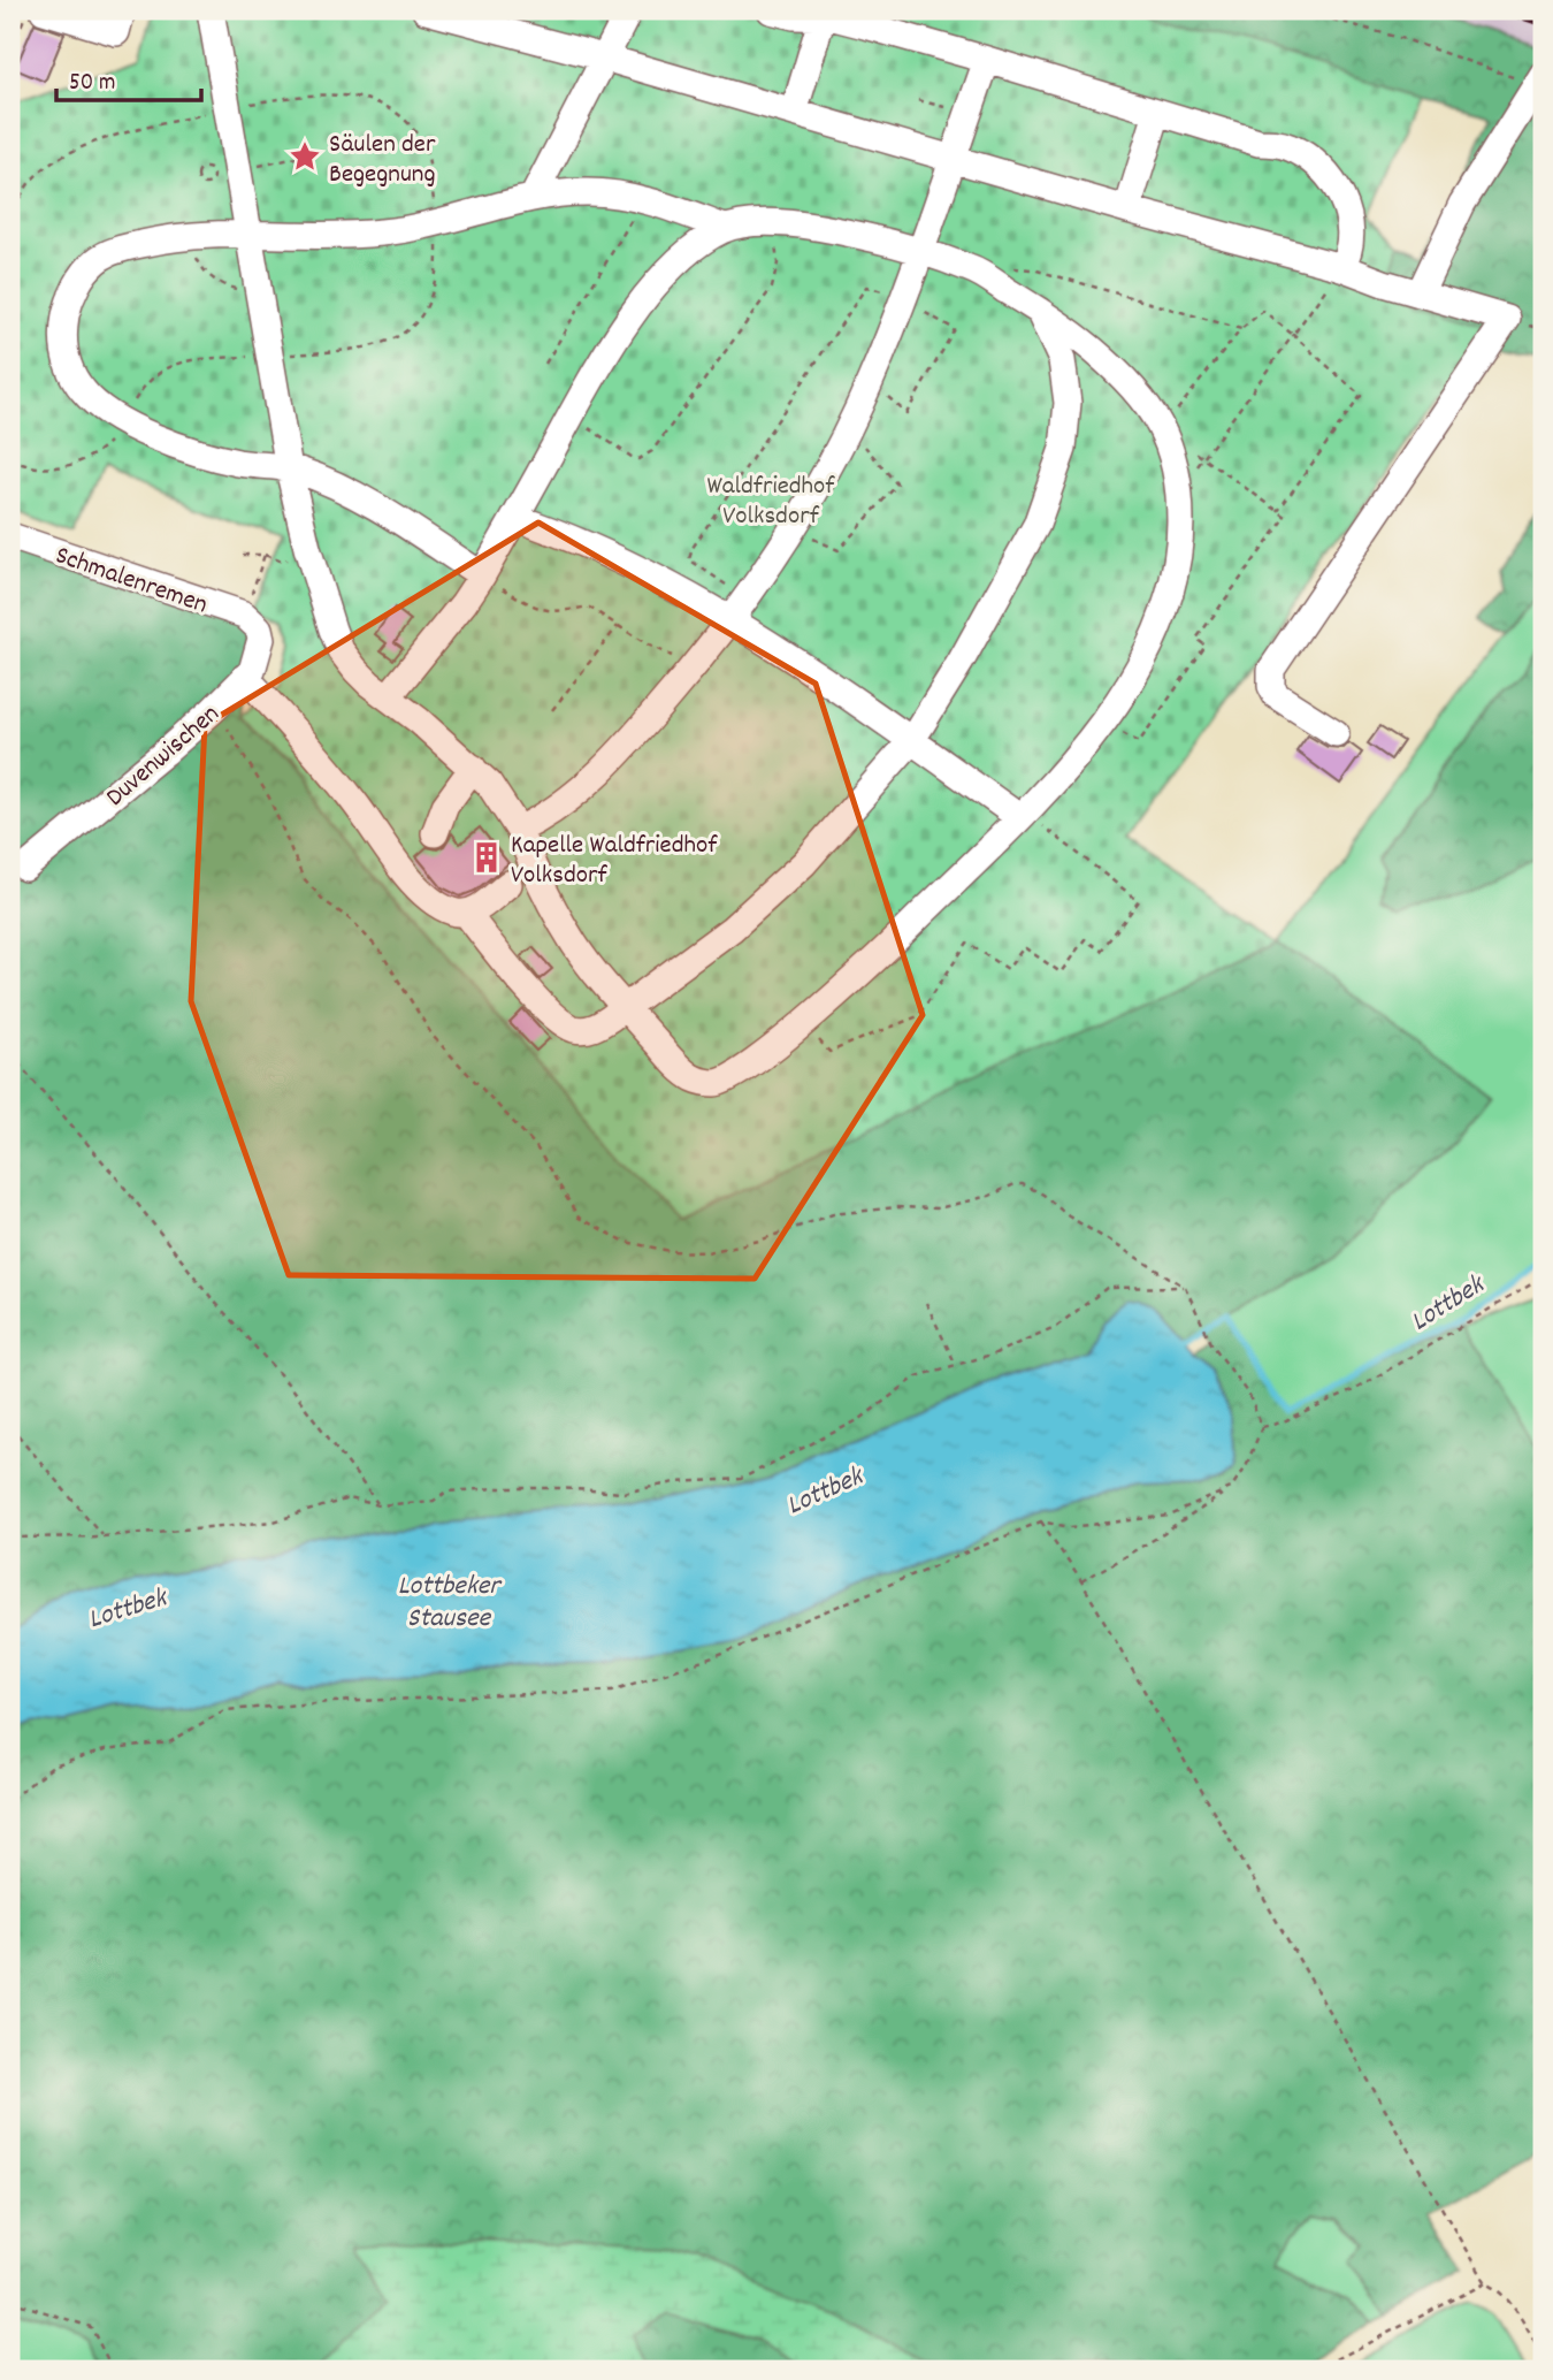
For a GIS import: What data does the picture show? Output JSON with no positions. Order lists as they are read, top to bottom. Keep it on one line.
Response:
{"streets":{"street":["Schmalenremen","Duvenwischen"]},"crossings":[["Schmalenremen","Duvenwischen"]],"water":["Lottbek","Lottbeker Stausee"],"parks":["Waldfriedhof Volksdorf"],"places":{"place":["Säulen der Begegnung"],"building":["Kapelle Waldfriedhof Volksdorf"]},"scale_bar":"50 m"}
